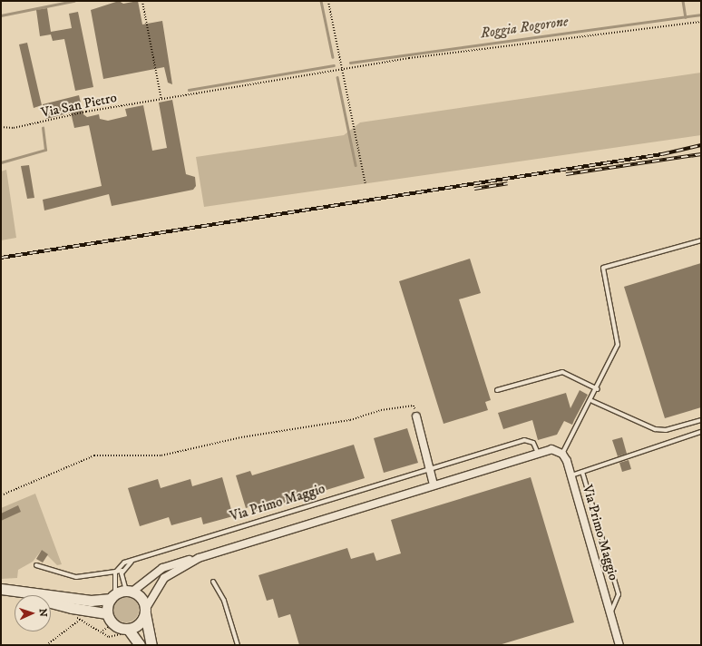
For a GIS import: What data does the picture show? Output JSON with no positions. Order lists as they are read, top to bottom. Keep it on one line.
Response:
{"streets":{"street":["Via Primo Maggio"],"path":["Via San Pietro"]},"water":["Roggia Rogorone"],"north":"right"}
